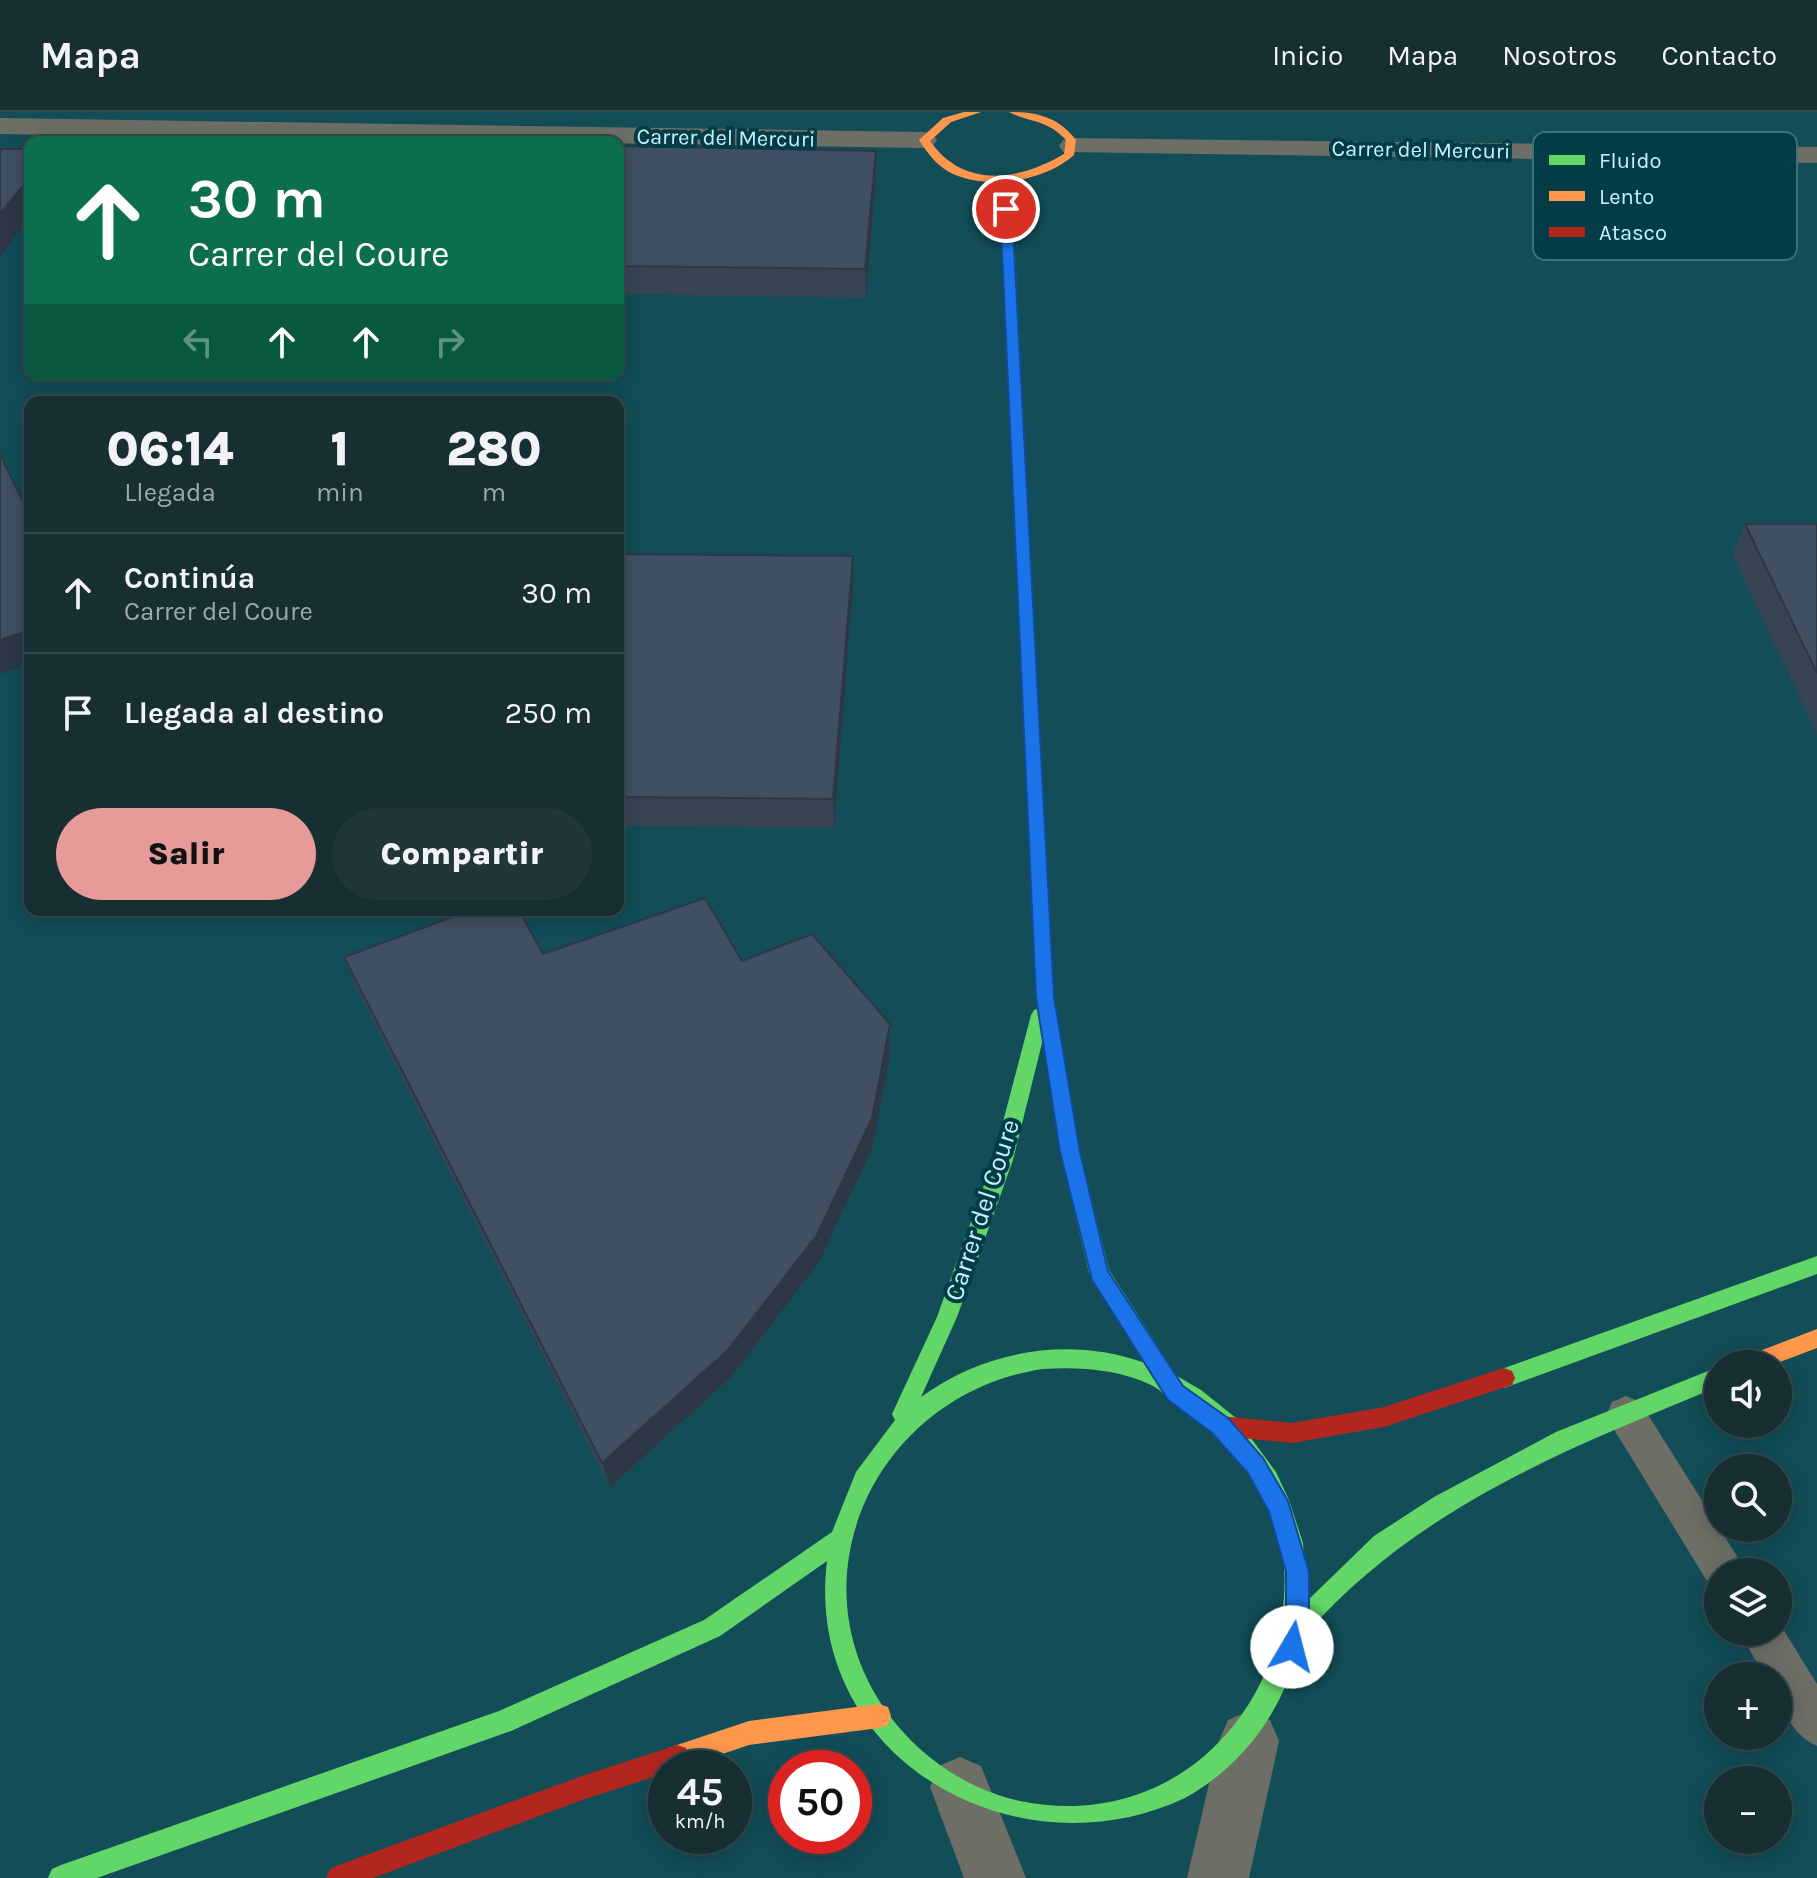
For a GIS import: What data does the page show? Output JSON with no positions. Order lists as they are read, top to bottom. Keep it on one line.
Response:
{"streets":{"street":["Carrer del Mercuri","Carrer del Coure"]},"legend":["Fluido","Lento","Atasco"],"page":{"header":"Mapa","nav":["Inicio","Mapa","Nosotros","Contacto"],"turn":["30 m","Carrer del Coure"],"eta":["06:14","Llegada","1","min","280","m"],"list":[{"name":"Continúa","note":"Carrer del Coure","value":"30 m"},{"name":"Llegada al destino","value":"250 m"}],"buttons":["Salir","Compartir"],"map_buttons":["+","−"],"speed":"45 km/h","limit":"50"}}
